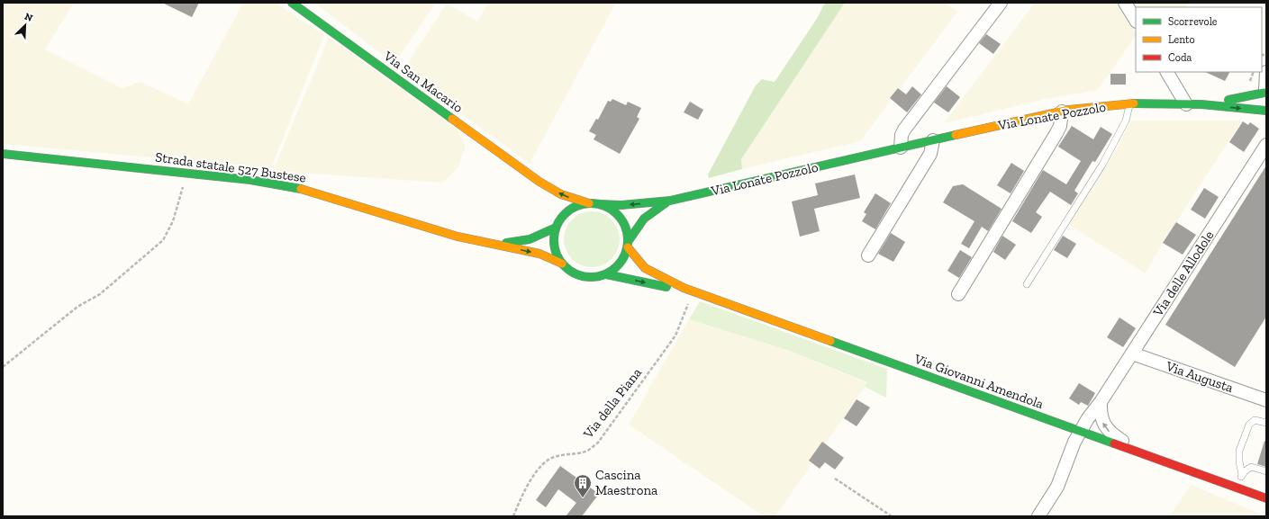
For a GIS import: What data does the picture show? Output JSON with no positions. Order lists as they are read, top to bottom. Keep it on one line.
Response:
{"streets":{"main road":["Via San Macario","Via Lonate Pozzolo","Strada statale 527 Bustese","Via Giovanni Amendola"],"street":["Via delle Allodole","Via Augusta"],"path":["Via della Piana"]},"crossings":[["Via delle Allodole","Via Augusta"],["Via delle Allodole","Via Giovanni Amendola"],["Via Giovanni Amendola","Via della Piana"]],"places":{"building":["Cascina Maestrona"]},"legend":["Scorrevole","Lento","Coda"],"north":"top right"}
